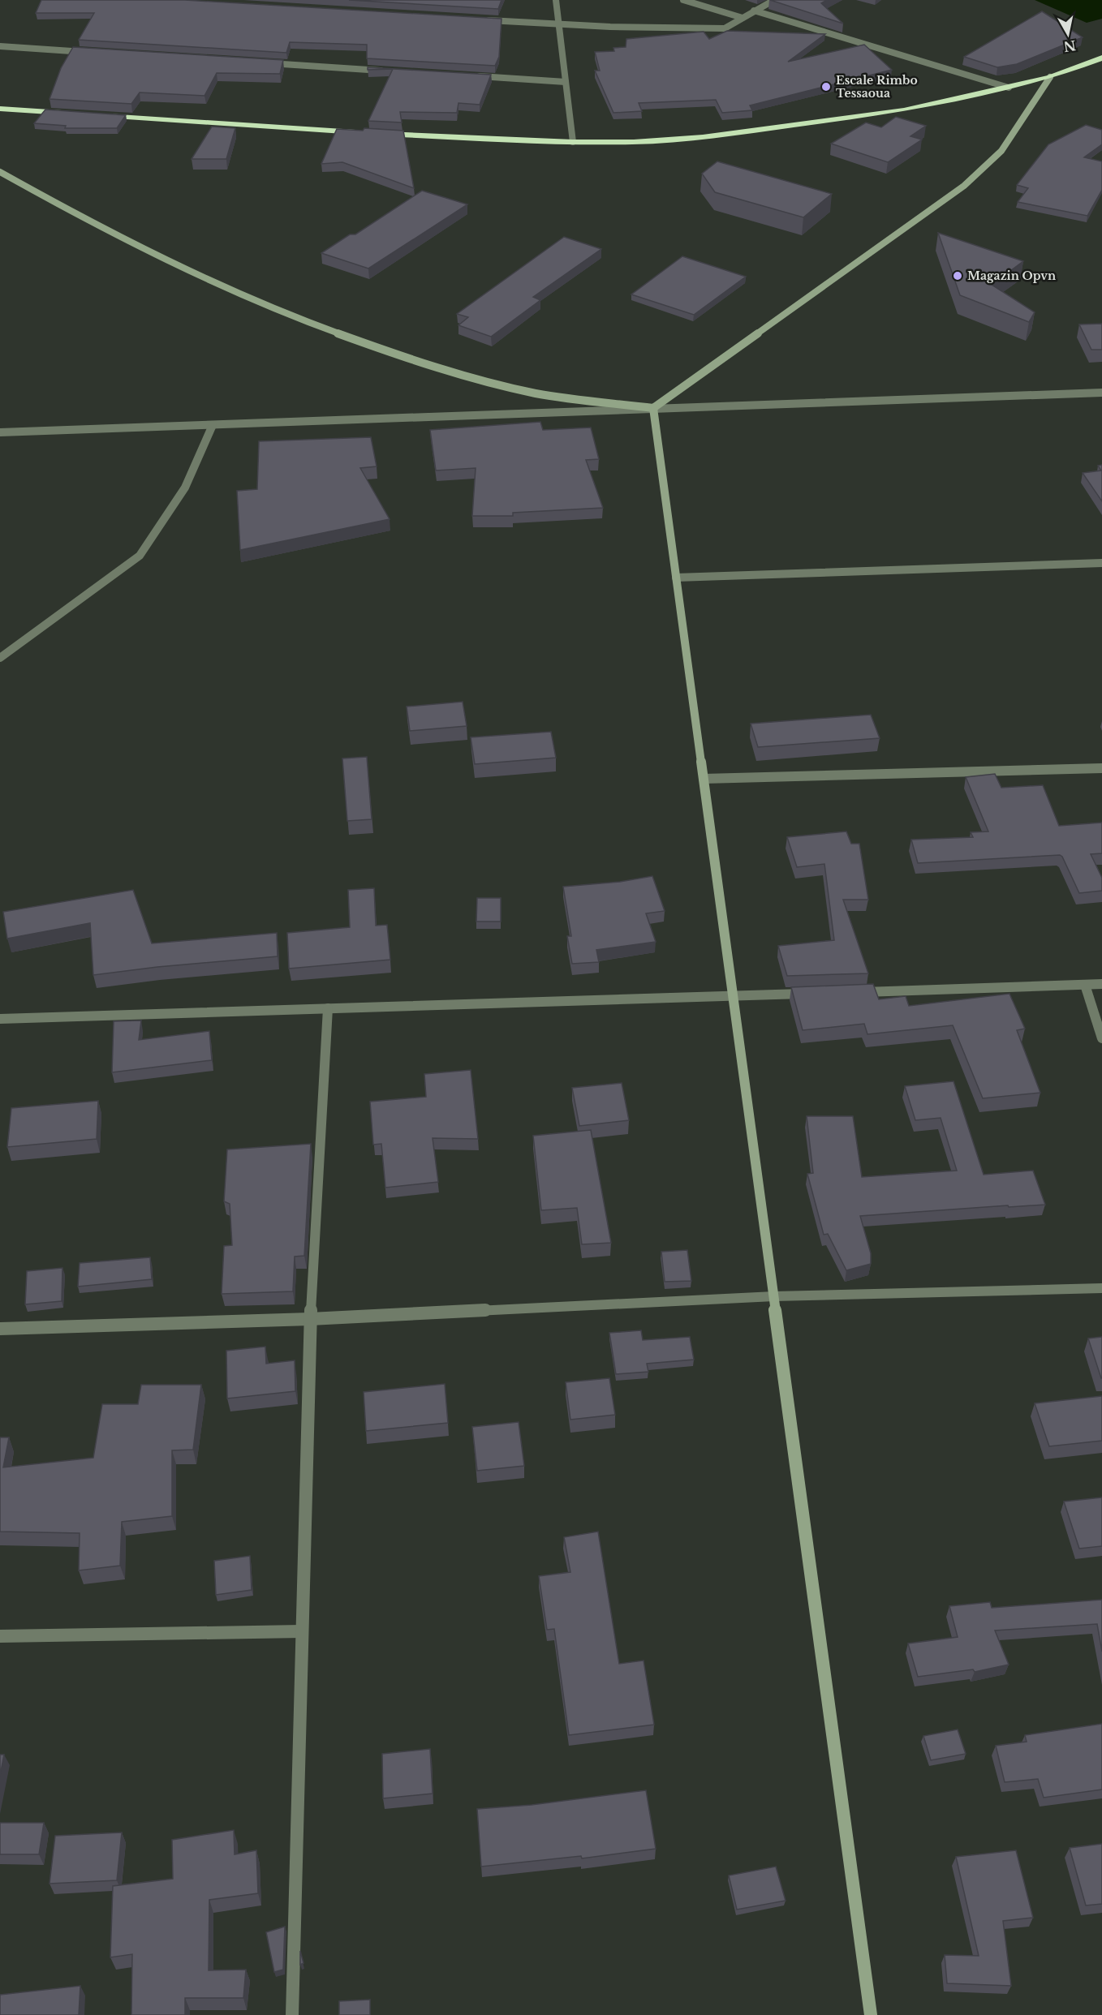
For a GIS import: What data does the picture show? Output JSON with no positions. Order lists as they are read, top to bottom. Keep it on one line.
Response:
{"places":["Escale Rimbo Tessaoua","Magazin Opvn"],"north":"bottom"}
